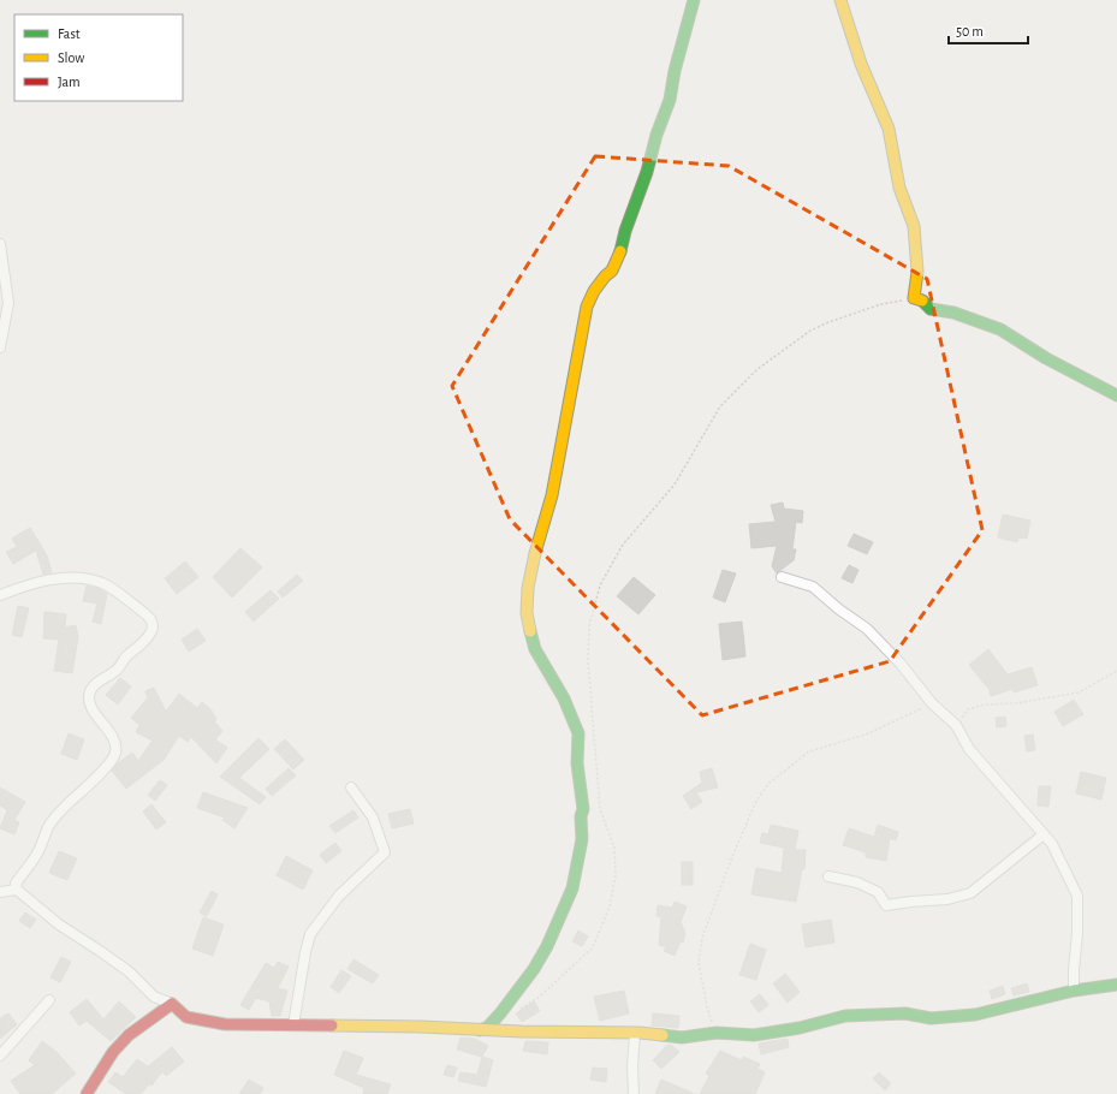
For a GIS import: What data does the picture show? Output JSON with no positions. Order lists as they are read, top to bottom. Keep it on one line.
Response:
{"legend":["Fast","Slow","Jam"],"scale_bar":"50 m"}
